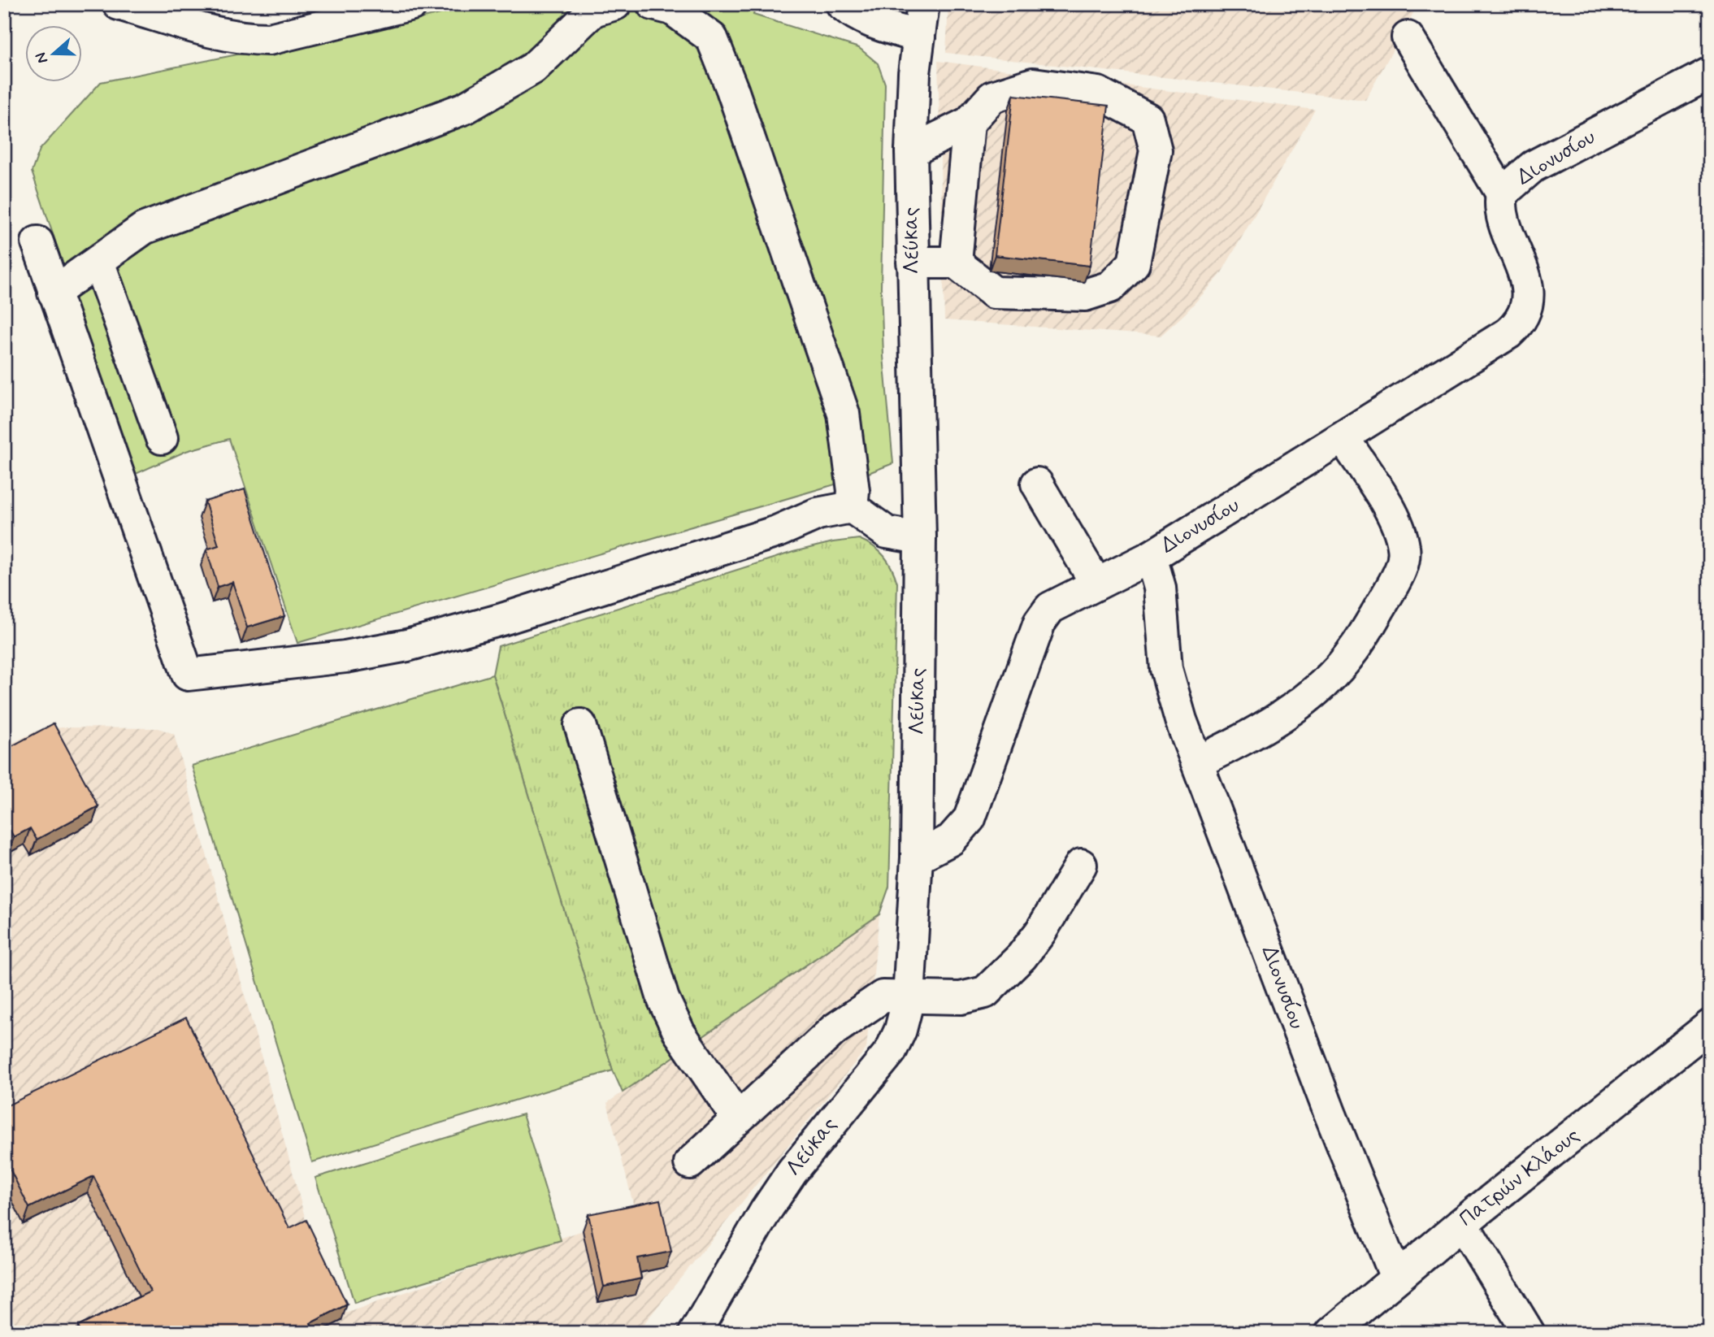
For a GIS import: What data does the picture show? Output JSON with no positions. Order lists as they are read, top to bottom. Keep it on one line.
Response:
{"streets":{"street":["Διονυσίου","Λεύκας","Πατρών Κλάους"]},"crossings":[["Διονυσίου","Πατρών Κλάους"]],"north":"left"}
